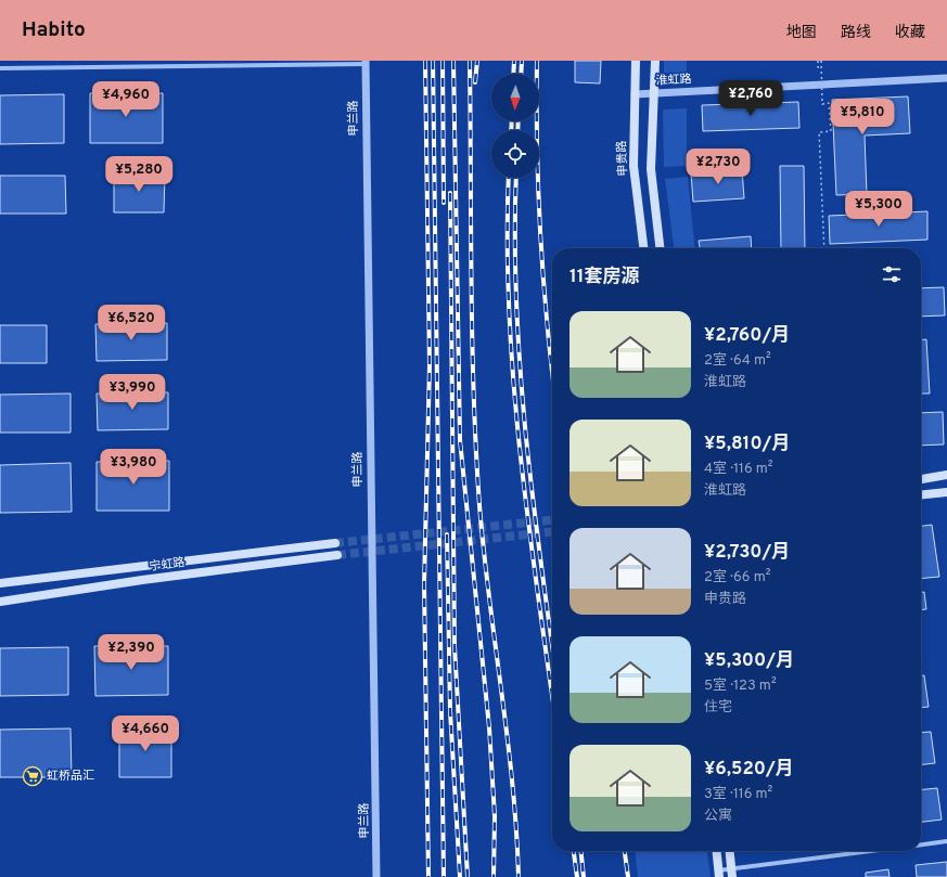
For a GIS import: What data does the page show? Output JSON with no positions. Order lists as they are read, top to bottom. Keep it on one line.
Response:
{"streets":{"main road":["申贵路","宁虹路"],"street":["淮虹路","申兰路"]},"crossings":[["淮虹路","申贵路"]],"places":{"supermarket":["虹桥品汇"]},"north":"bottom","page":{"header":"Habito","nav":["地图","路线","收藏"],"price":["¥2,760","¥4,960","¥5,810","¥2,730","¥5,280","¥5,300","¥6,520","¥3,990","¥3,980","¥2,390","¥4,660"],"heading":"11套房源","list":[{"name":"¥2,760/月","note":"2室 · 64 m² · 淮虹路"},{"name":"¥5,810/月","note":"4室 · 116 m² · 淮虹路"},{"name":"¥2,730/月","note":"2室 · 66 m² · 申贵路"},{"name":"¥5,300/月","note":"5室 · 123 m² · 住宅"},{"name":"¥6,520/月","note":"3室 · 116 m² · 公寓"}]}}
